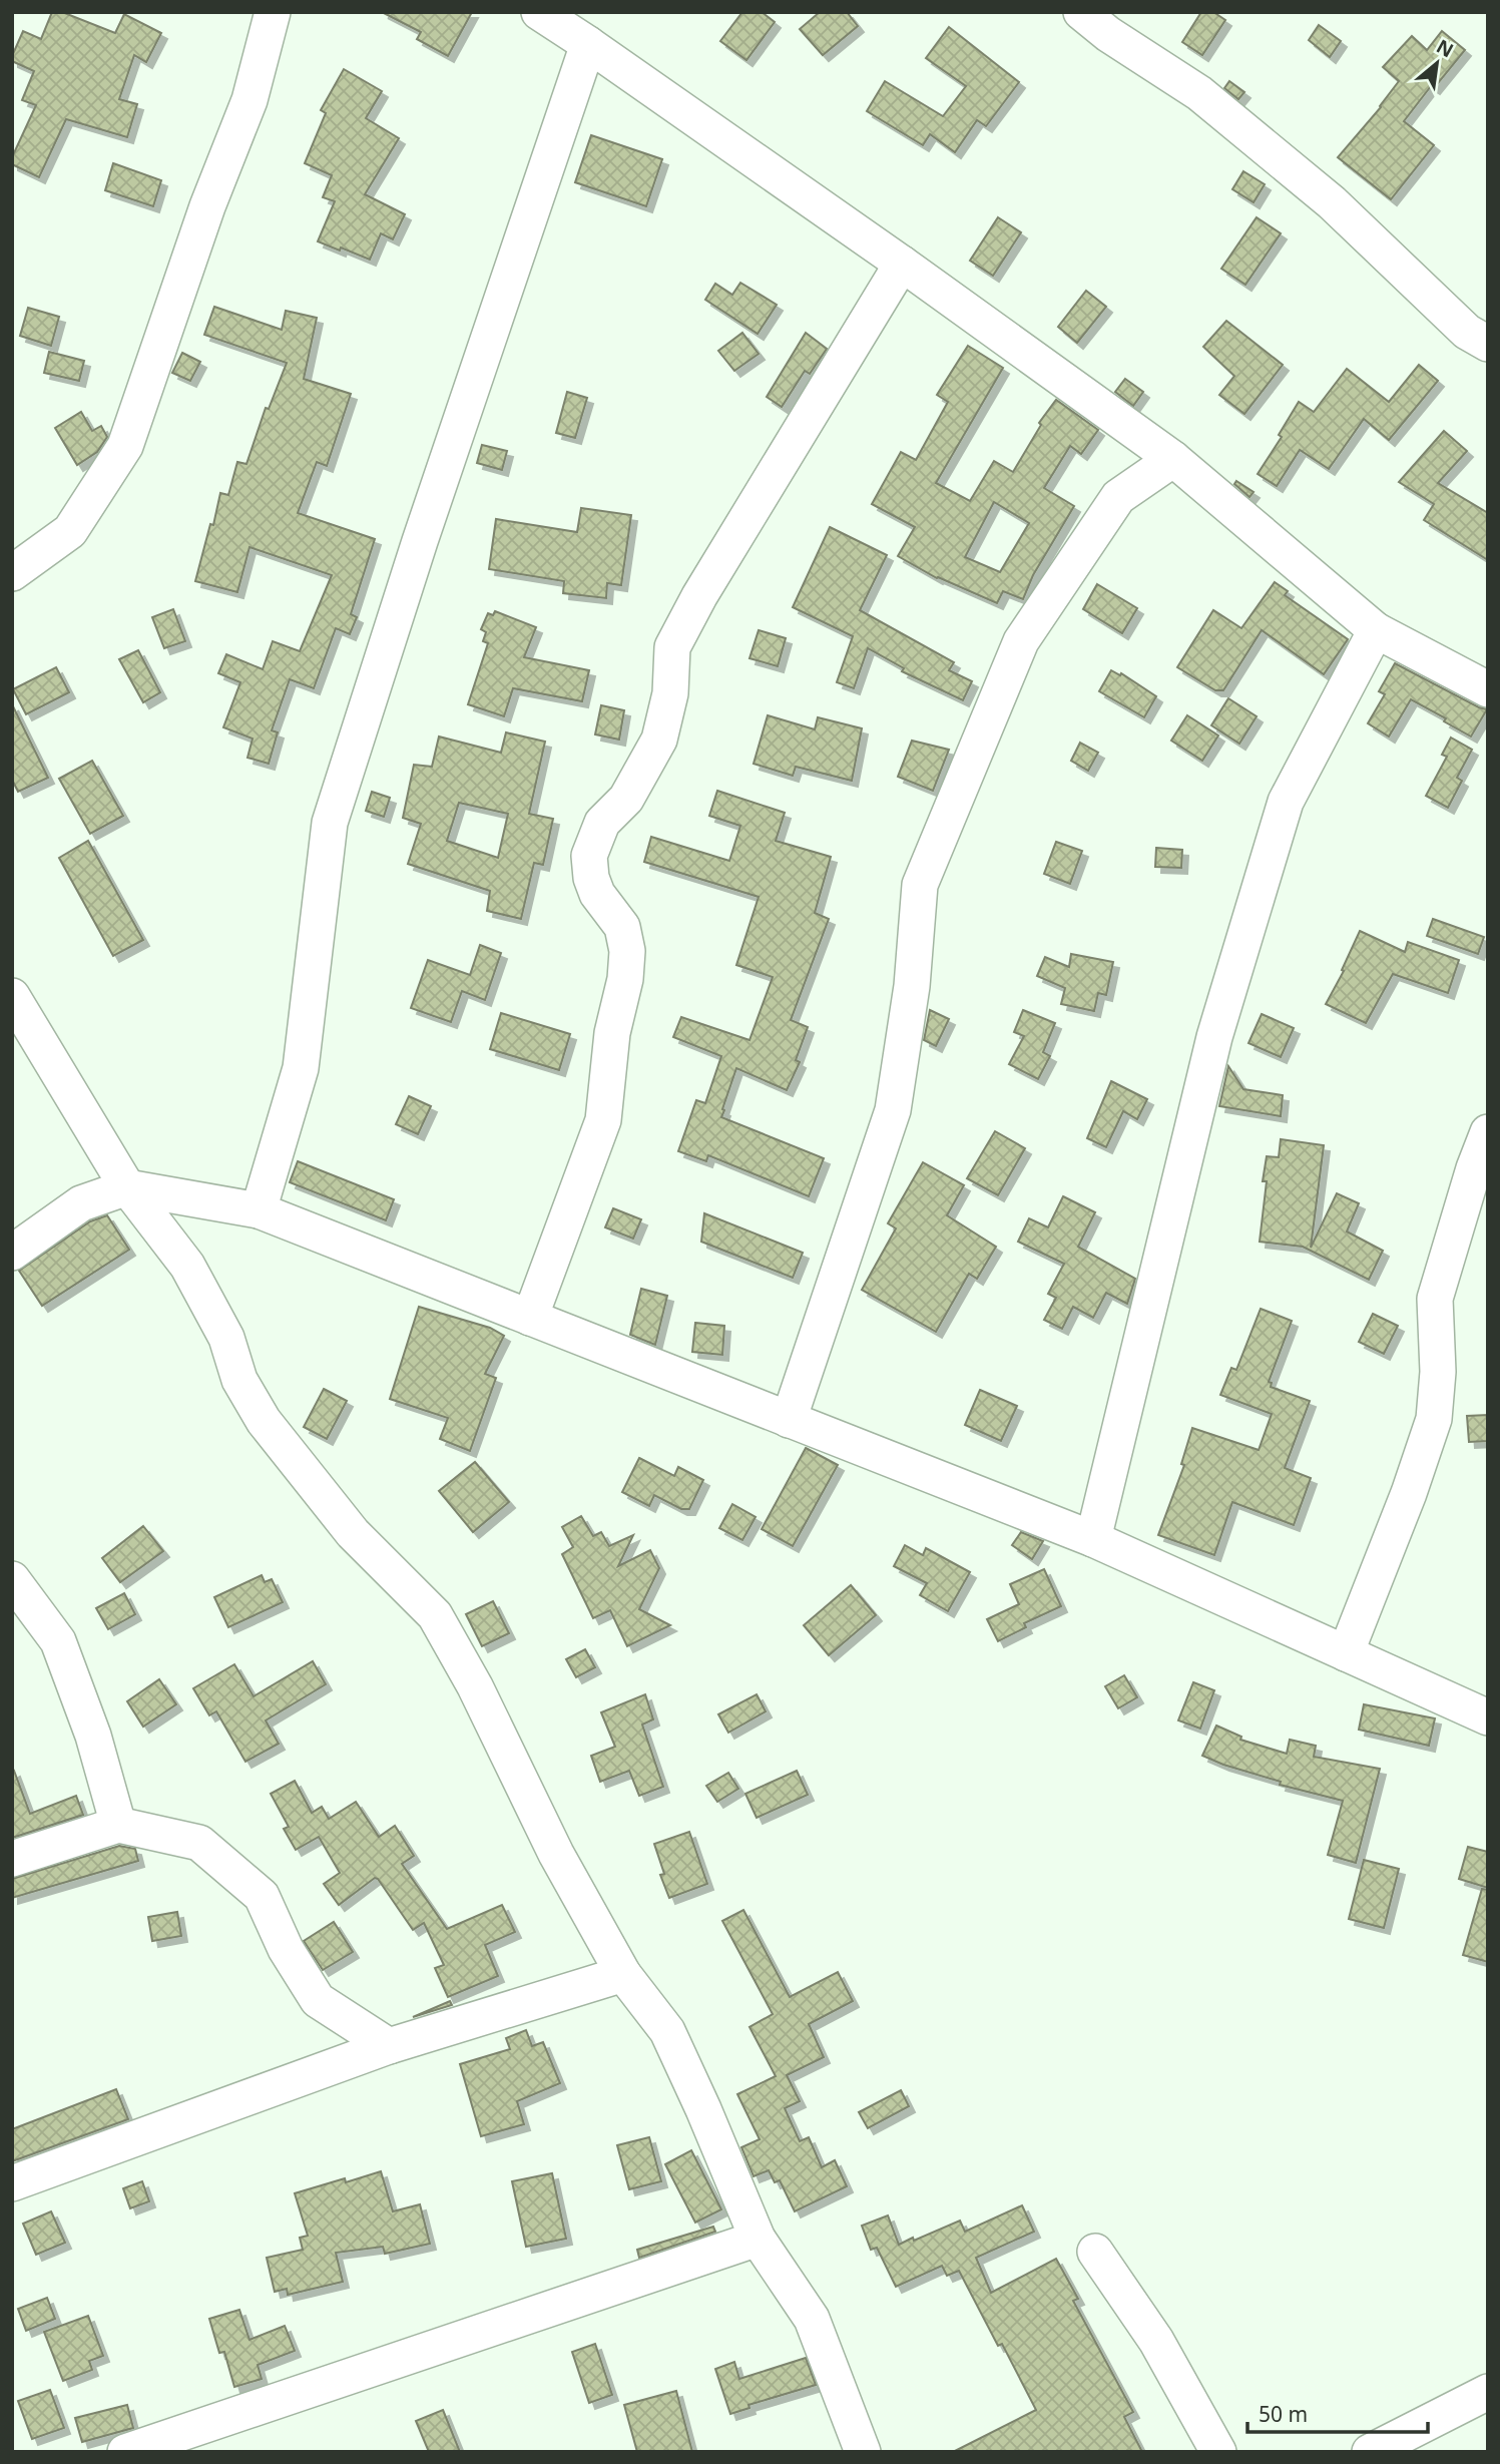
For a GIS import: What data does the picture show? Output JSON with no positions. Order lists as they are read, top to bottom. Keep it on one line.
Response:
{"scale_bar":"50 m","north":"top right"}
